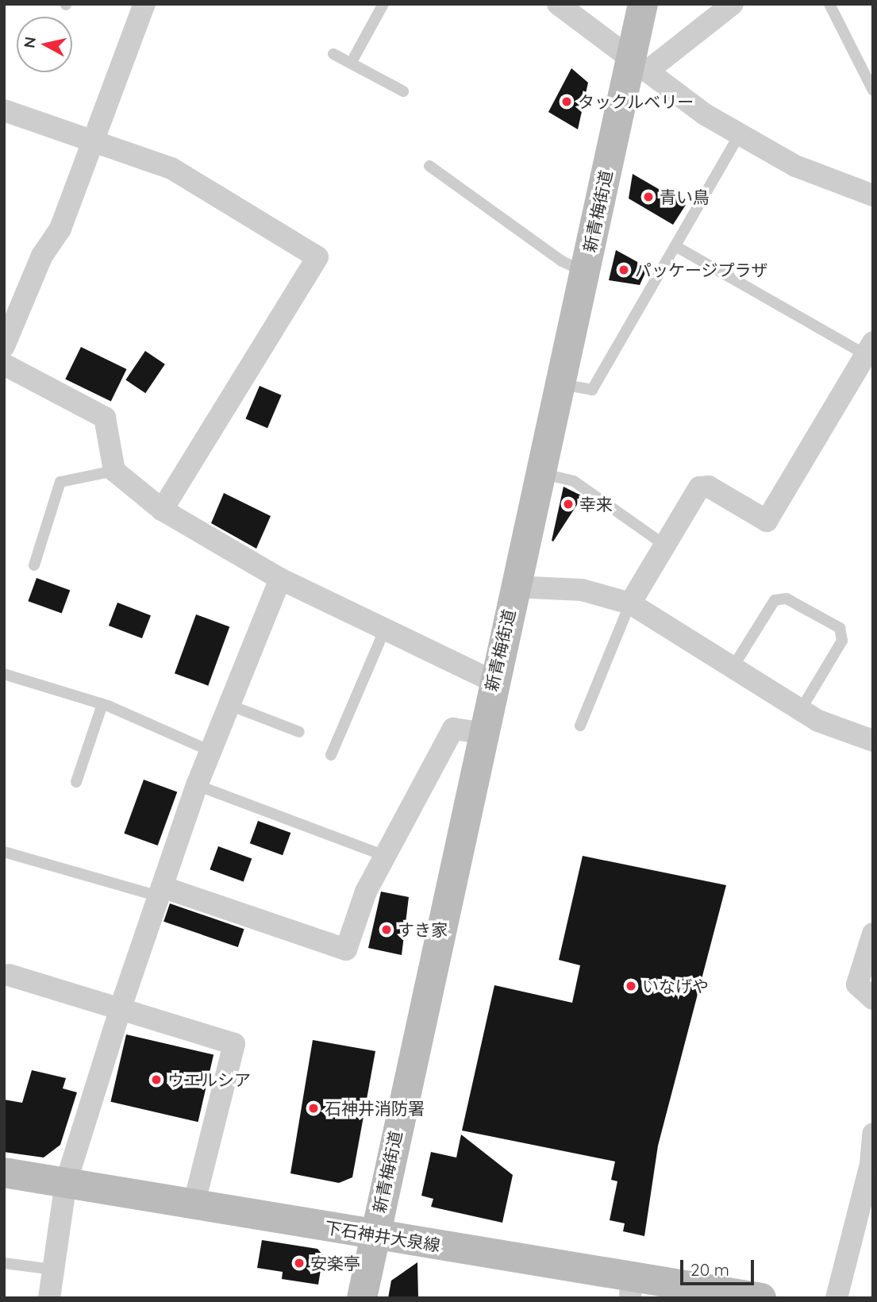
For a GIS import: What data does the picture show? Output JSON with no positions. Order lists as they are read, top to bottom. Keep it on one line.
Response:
{"streets":{"main road":["新青梅街道","下石神井大泉線"]},"crossings":[["新青梅街道","下石神井大泉線"]],"places":["タックルベリー","青い鳥","パッケージプラザ","幸来","すき家","いなげや","ウエルシア","石神井消防署","安楽亭"],"scale_bar":"20 m","north":"left"}
